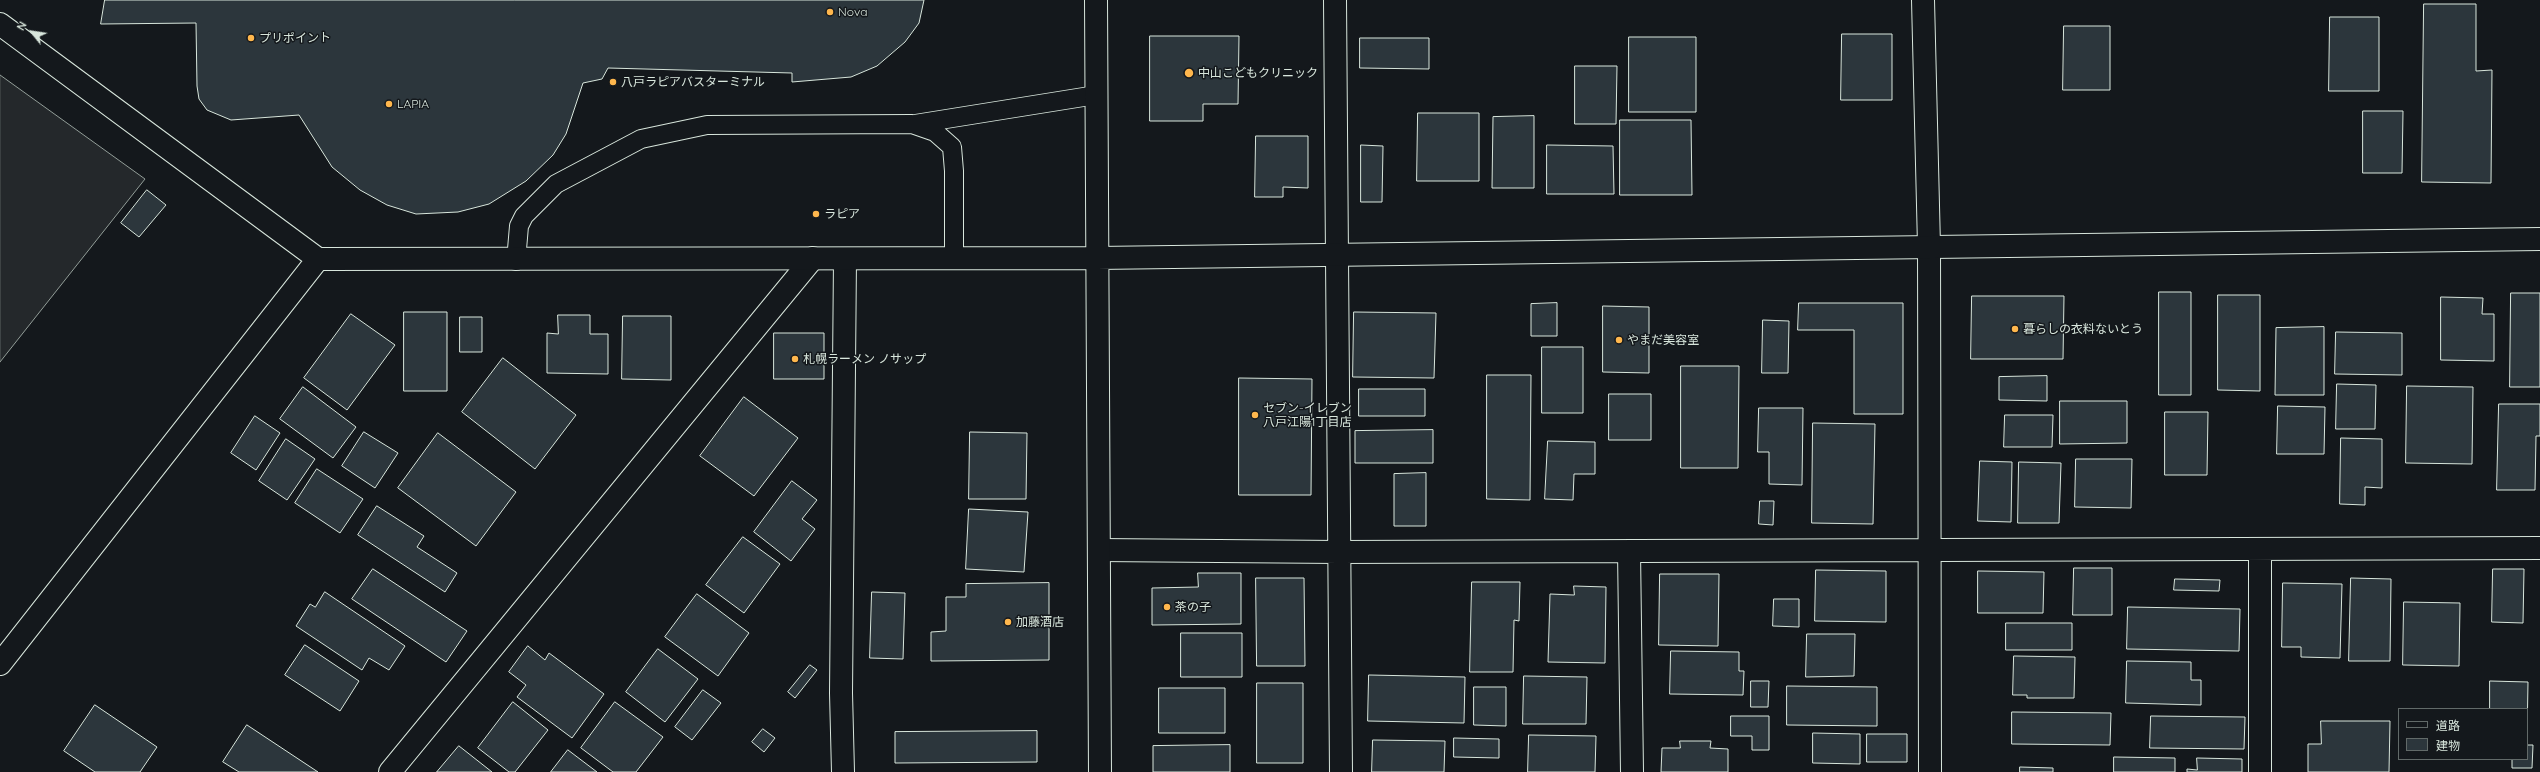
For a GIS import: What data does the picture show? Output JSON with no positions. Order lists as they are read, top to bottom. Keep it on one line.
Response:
{"places":["Nova","プリポイント","中山こどもクリニック","八戸ラピアバスターミナル","LAPIA","ラピア","暮らしの衣料ないとう","やまだ美容室","札幌ラーメン ノサップ","セブン-イレブン 八戸江陽1丁目店","茶の子","加藤酒店"],"legend":["道路","建物"],"north":"top left"}
